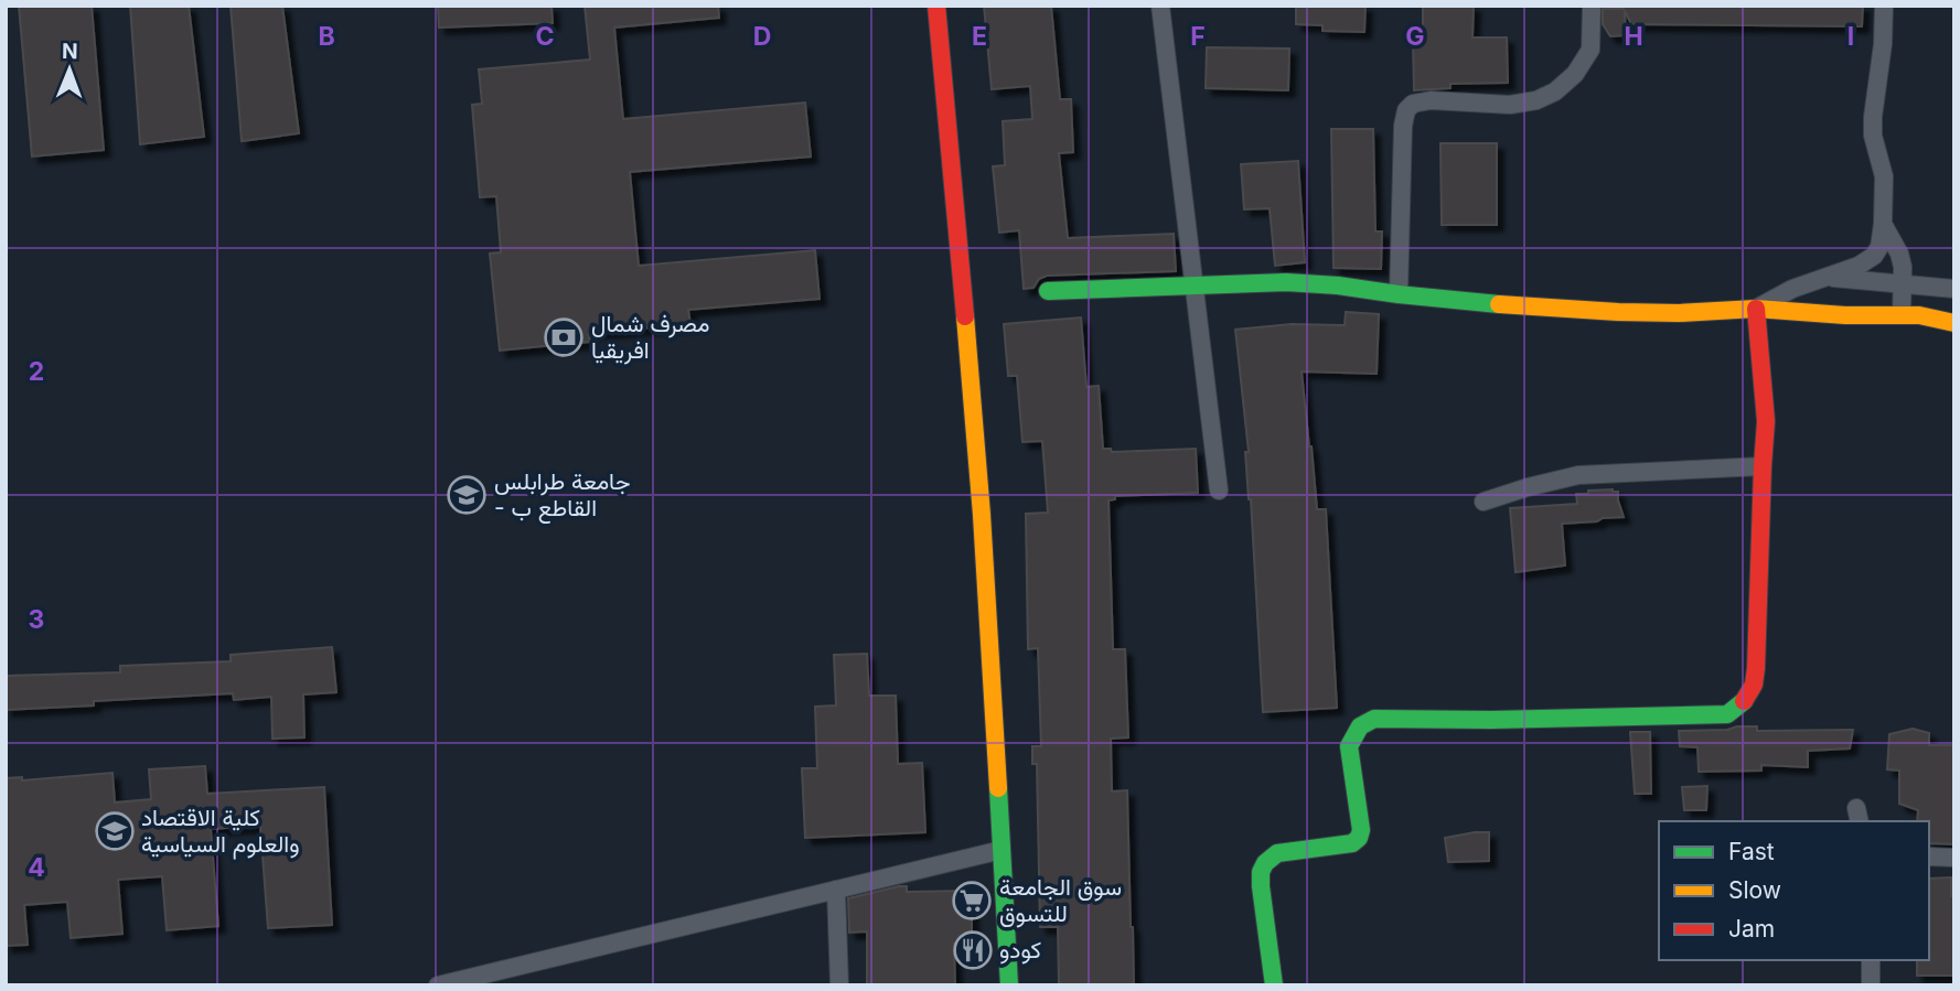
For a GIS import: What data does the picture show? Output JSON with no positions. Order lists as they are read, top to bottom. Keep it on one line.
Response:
{"places":{"bank":["مصرف شمال افريقيا"],"school or university":["جامعة طرابلس - القاطع ب","كلية الاقتصاد والعلوم السياسية"],"supermarket":["سوق الجامعة للتسوق"],"restaurant":["كودو"]},"legend":["Fast","Slow","Jam"],"north":"top","grid":{"columns":["B","C","D","E","F","G","H","I"],"rows":["2","3","4"]}}
